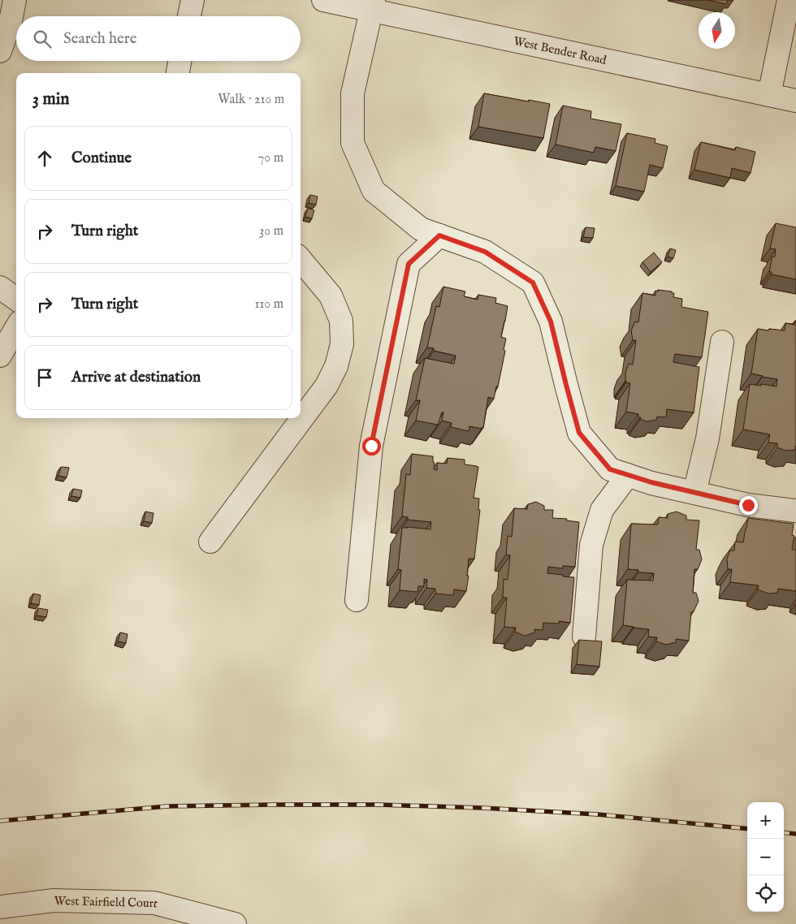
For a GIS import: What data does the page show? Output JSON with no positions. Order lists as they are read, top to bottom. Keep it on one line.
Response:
{"streets":{"street":["West Bender Road","West Fairfield Court"]},"north":"bottom","page":{"search":"Search here","heading":["3 min","Walk · 210 m"],"list":[["Continue","70 m"],["Turn right","30 m"],["Turn right","110 m"],"Arrive at destination"],"map_buttons":["+","−"]}}
